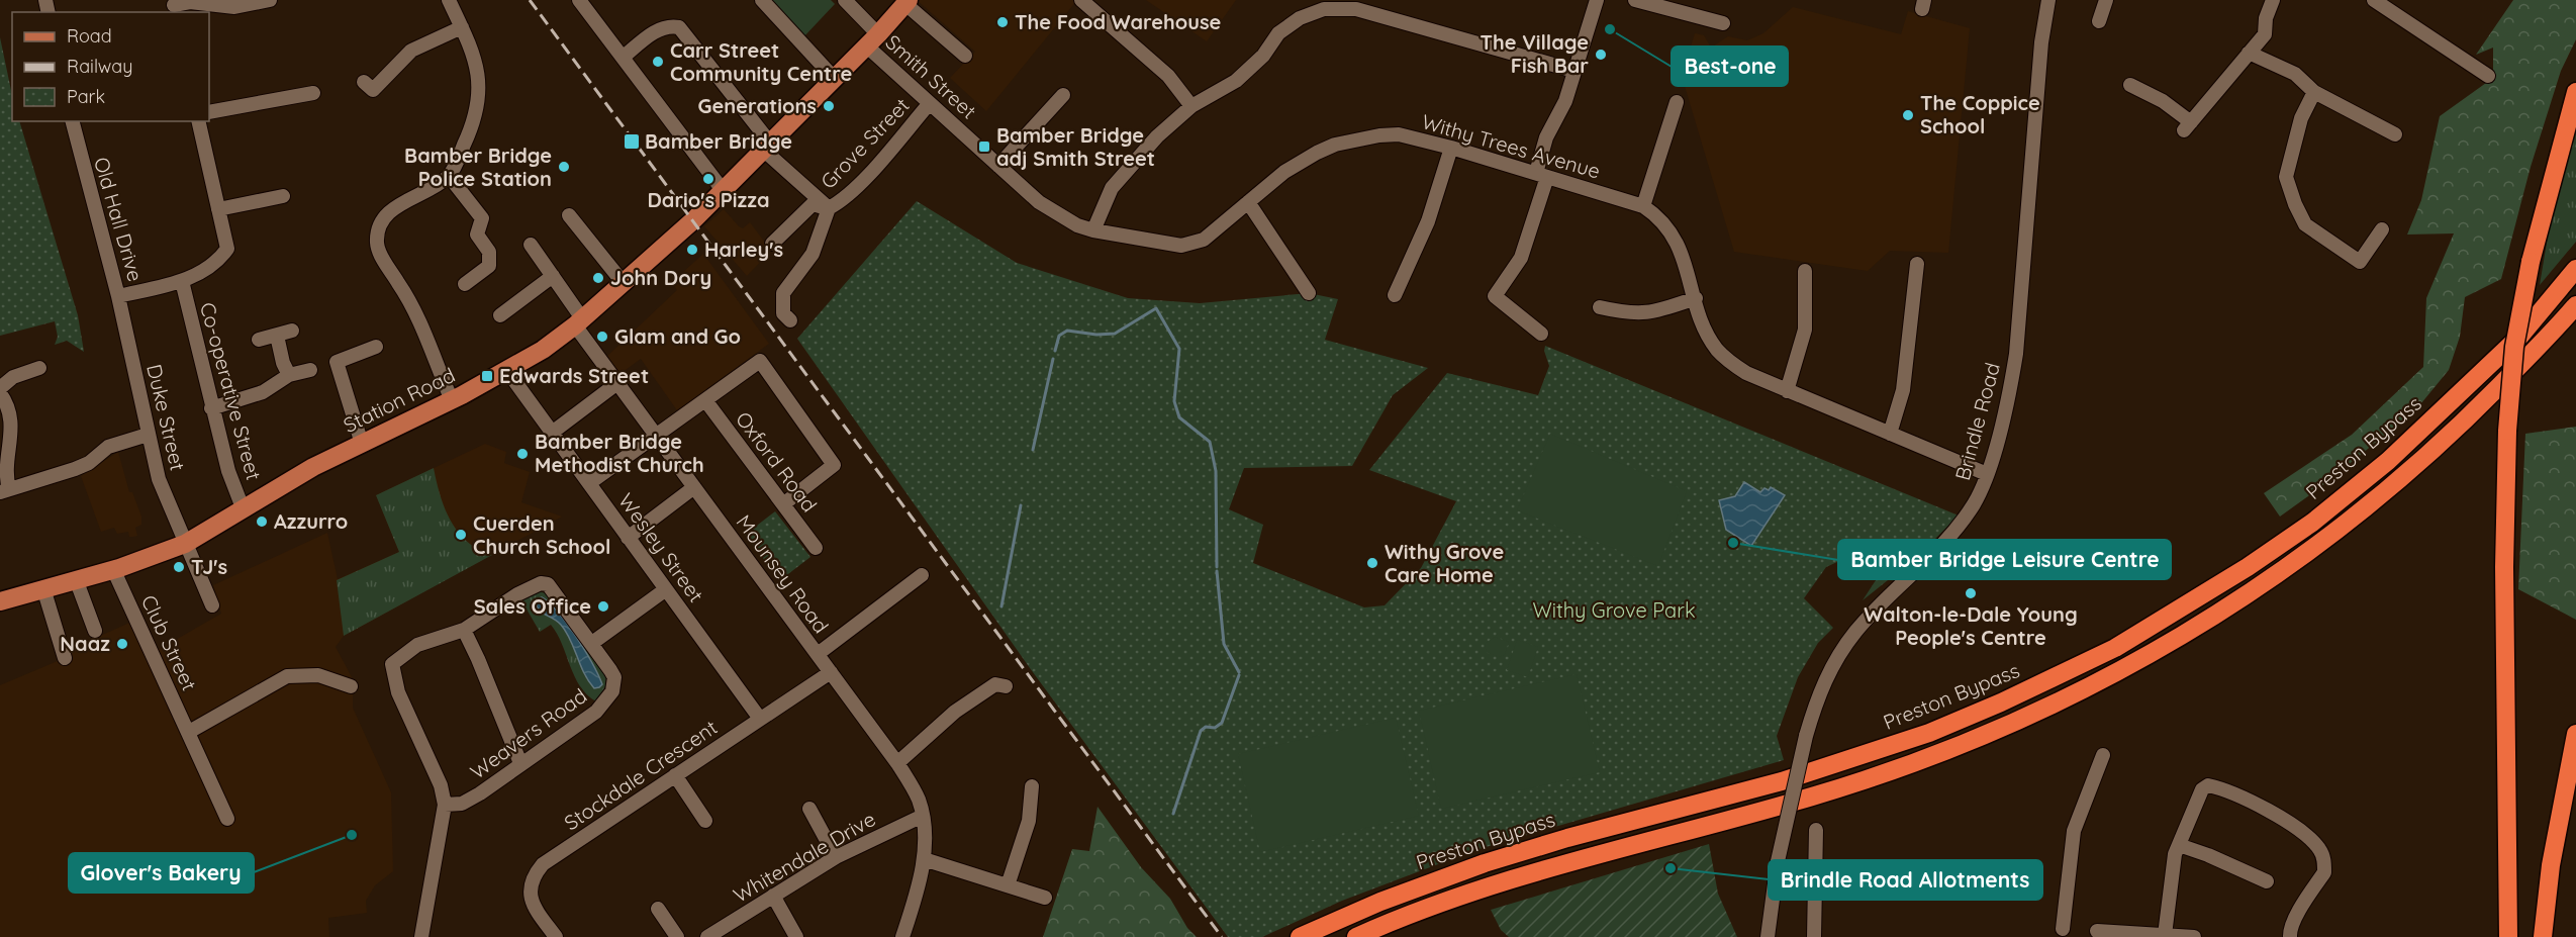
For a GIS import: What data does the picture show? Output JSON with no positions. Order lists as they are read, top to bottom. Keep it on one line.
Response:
{"streets":{"highway":["Preston Bypass"],"main road":["Station Road"],"street":["Smith Street","Grove Street","Withy Trees Avenue","Old Hall Drive","Co-operative Street","Duke Street","Brindle Road","Oxford Road","Wesley Street","Mounsey Road","Club Street","Weavers Road","Stockdale Crescent","Whitendale Drive"]},"crossings":[["Smith Street","Grove Street"],["Smith Street","Withy Trees Avenue"],["Smith Street","Station Road"],["Withy Trees Avenue","Brindle Road"],["Old Hall Drive","Co-operative Street"],["Old Hall Drive","Duke Street"],["Co-operative Street","Station Road"],["Station Road","Duke Street"],["Station Road","Wesley Street"],["Station Road","Mounsey Road"],["Station Road","Club Street"],["Wesley Street","Stockdale Crescent"],["Mounsey Road","Stockdale Crescent"],["Mounsey Road","Whitendale Drive"]],"parks":["Withy Grove Park"],"places":{"other":["The Food Warehouse","Best-one","The Village Fish Bar","Carr Street Community Centre","Generations","The Coppice School","Bamber Bridge Police Station","Dario's Pizza","Harley's","John Dory","Glam and Go","Bamber Bridge Methodist Church","Azzurro","Cuerden Church School","Bamber Bridge Leisure Centre","Withy Grove Care Home","TJ's","Walton-le-Dale Young People's Centre","Sales Office","Naaz","Glover's Bakery","Brindle Road Allotments"],"transit":["Bamber Bridge","Bamber Bridge adj Smith Street","Edwards Street"]},"legend":["Road","Railway","Park"]}
